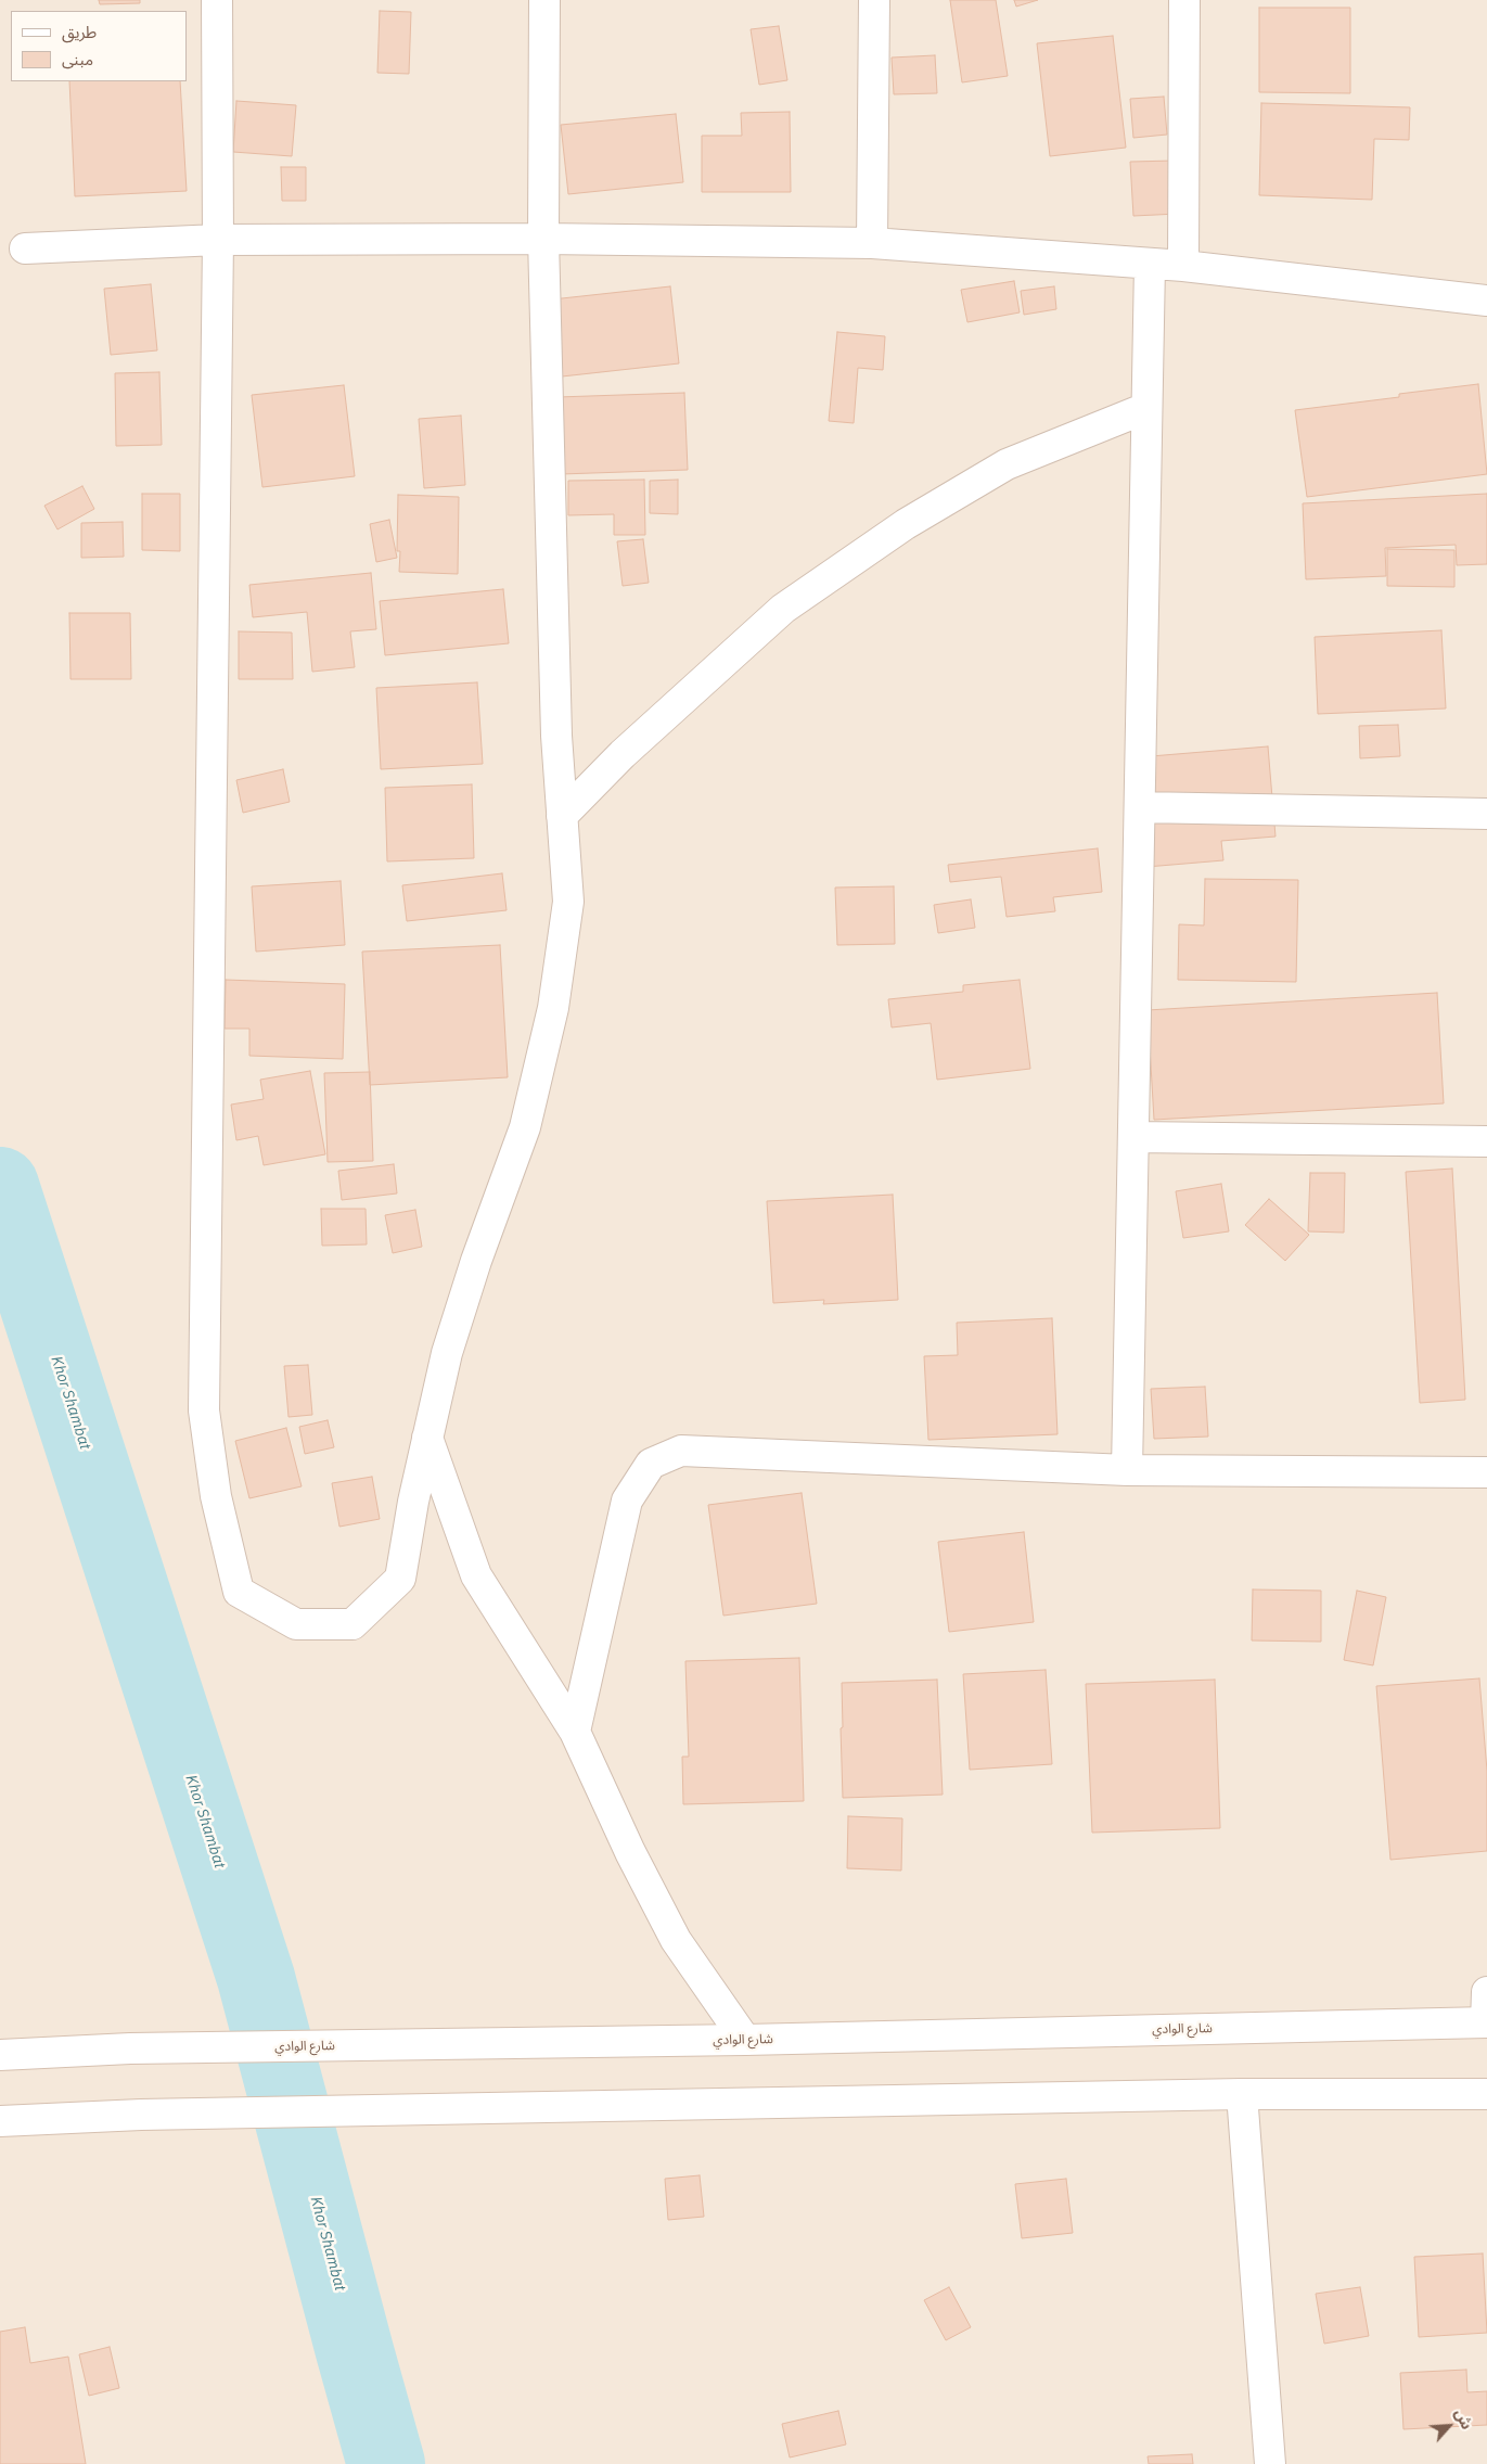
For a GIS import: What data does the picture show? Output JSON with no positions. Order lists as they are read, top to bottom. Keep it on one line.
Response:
{"streets":{"street":["شارع الوادي"]},"water":["Khor Shambat"],"legend":["طريق","مبنى"],"north":"top right"}
